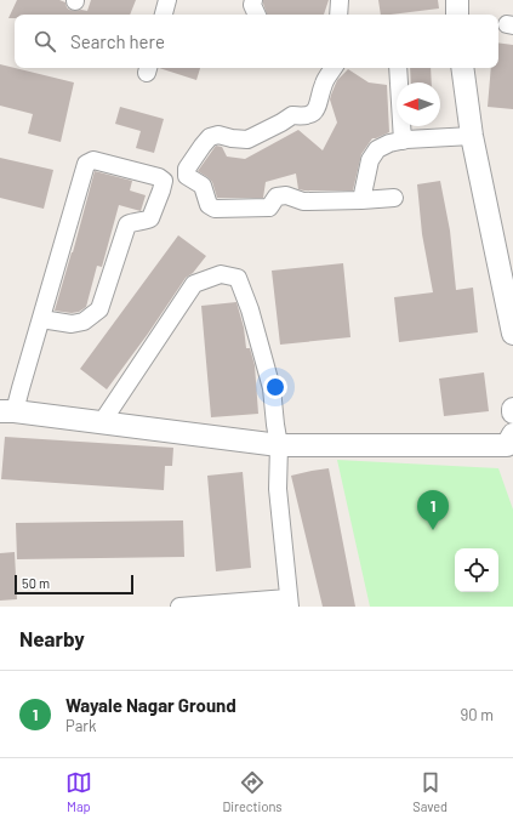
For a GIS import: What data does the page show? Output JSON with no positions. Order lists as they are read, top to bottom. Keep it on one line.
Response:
{"scale_bar":"50 m","north":"left","page":{"search":"Search here","pins":"1","scale":"50 m","heading":"Nearby","list":[{"mark":"1","name":"Wayale Nagar Ground","note":"Park","value":"90 m"}],"nav":["Map","Directions","Saved"]}}
